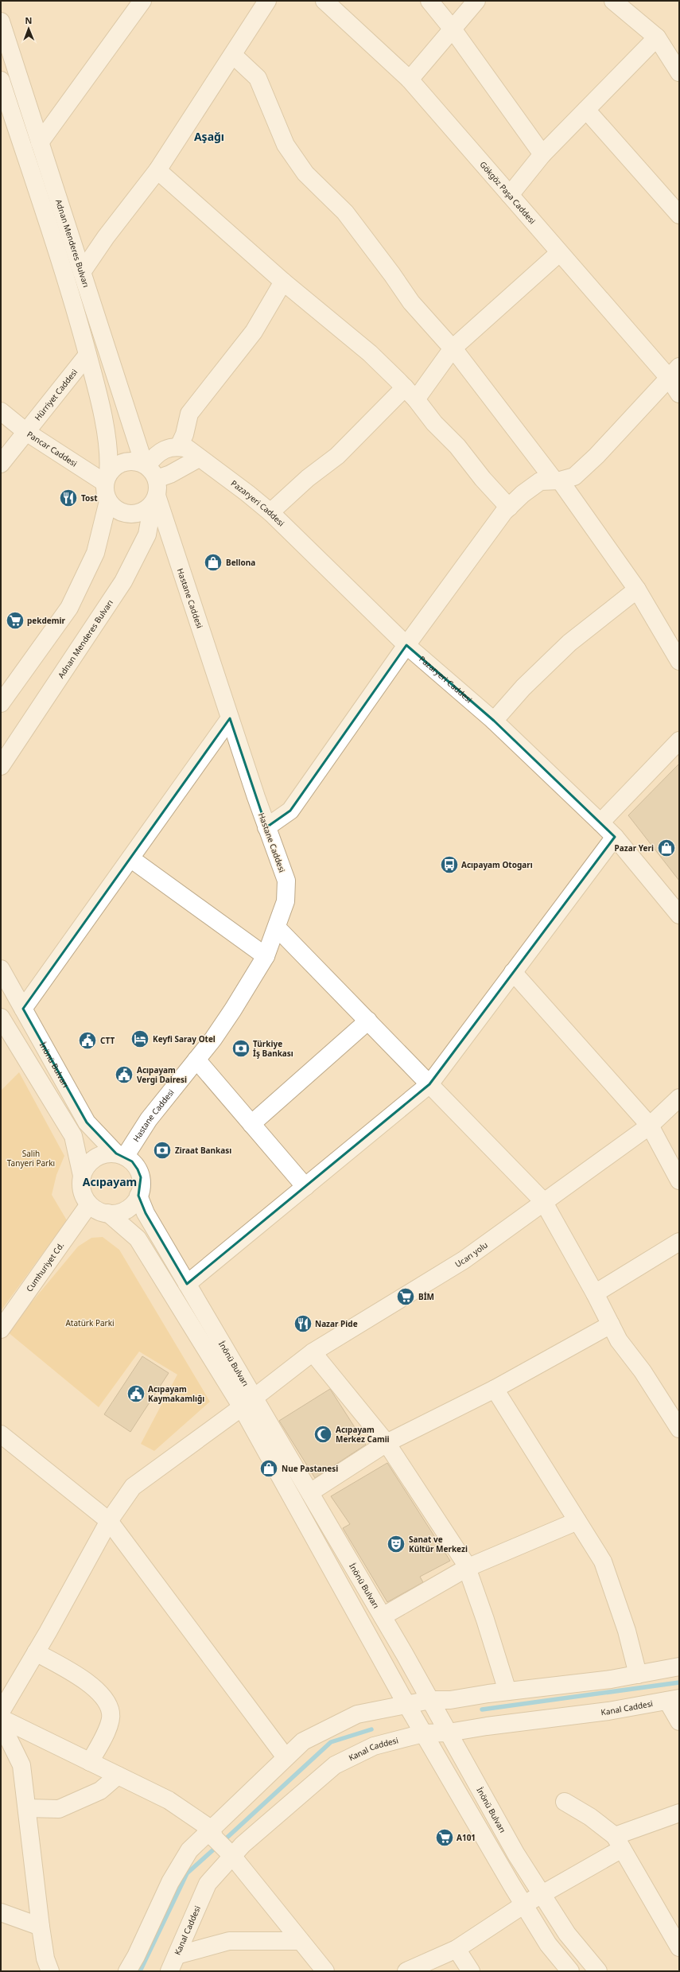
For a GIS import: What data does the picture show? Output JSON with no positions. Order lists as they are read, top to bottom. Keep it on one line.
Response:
{"streets":{"street":["Gökgöz Paşa Caddesi","Adnan Menderes Bulvarı","Hürriyet Caddesi","Pancar Caddesi","Pazaryeri Caddesi","Hastane Caddesi","İnönü Bulvarı","Ucarı yolu","Cumhuriyet Cd.","Kanal Caddesi"]},"crossings":[["Adnan Menderes Bulvarı","Pancar Caddesi"],["Adnan Menderes Bulvarı","Hastane Caddesi"],["Hürriyet Caddesi","Pancar Caddesi"],["Pancar Caddesi","Hastane Caddesi"],["Hastane Caddesi","İnönü Bulvarı"],["Hastane Caddesi","Cumhuriyet Cd."],["İnönü Bulvarı","Ucarı yolu"],["İnönü Bulvarı","Cumhuriyet Cd."],["İnönü Bulvarı","Kanal Caddesi"]],"districts":["Aşağı","Acıpayam"],"parks":["Salih Tanyeri Parkı","Atatürk Parki"],"places":{"restaurant":["Tost","Nazar Pide"],"shop":["Bellona","Pazar Yeri","Nue Pastanesi"],"supermarket":["pekdemir","BİM","A101"],"bus stop":["Acıpayam Otogarı"],"hotel":["Keyfi Saray Otel"],"public building":["CTT","Acıpayam Vergi Dairesi","Acıpayam Kaymakamlığı"],"bank":["Türkiye İş Bankası","Ziraat Bankası"],"mosque":["Acıpayam Merkez Camii"],"theatre":["Sanat ve Kültür Merkezi"]},"north":"top"}
